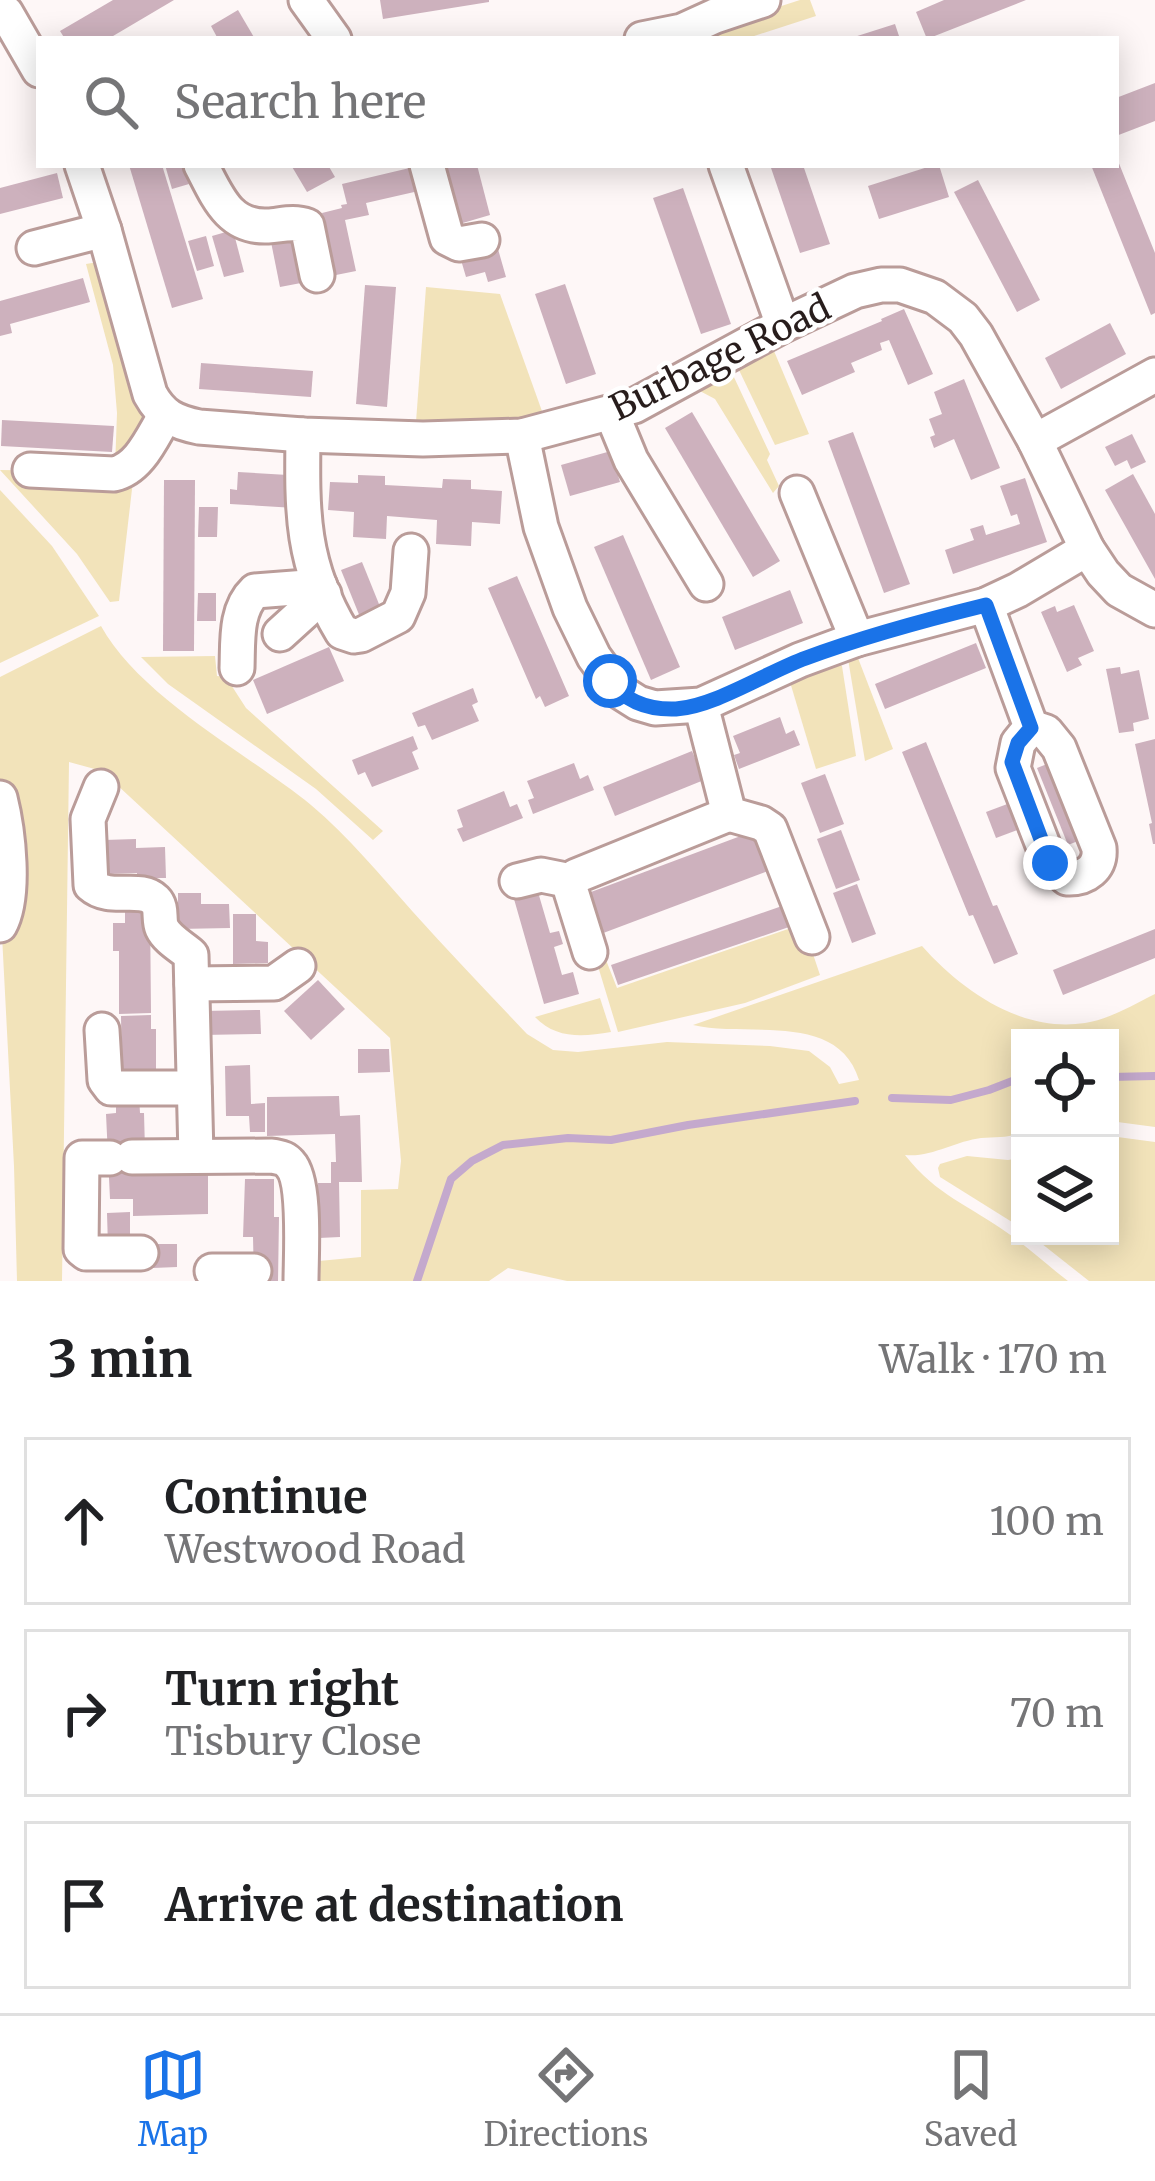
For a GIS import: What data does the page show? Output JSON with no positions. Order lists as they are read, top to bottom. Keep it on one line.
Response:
{"streets":{"street":["Burbage Road"]},"page":{"search":"Search here","heading":["3 min","Walk · 170 m"],"list":[["Continue","Westwood Road","100 m"],["Turn right","Tisbury Close","70 m"],"Arrive at destination"],"nav":["Map","Directions","Saved"]}}
